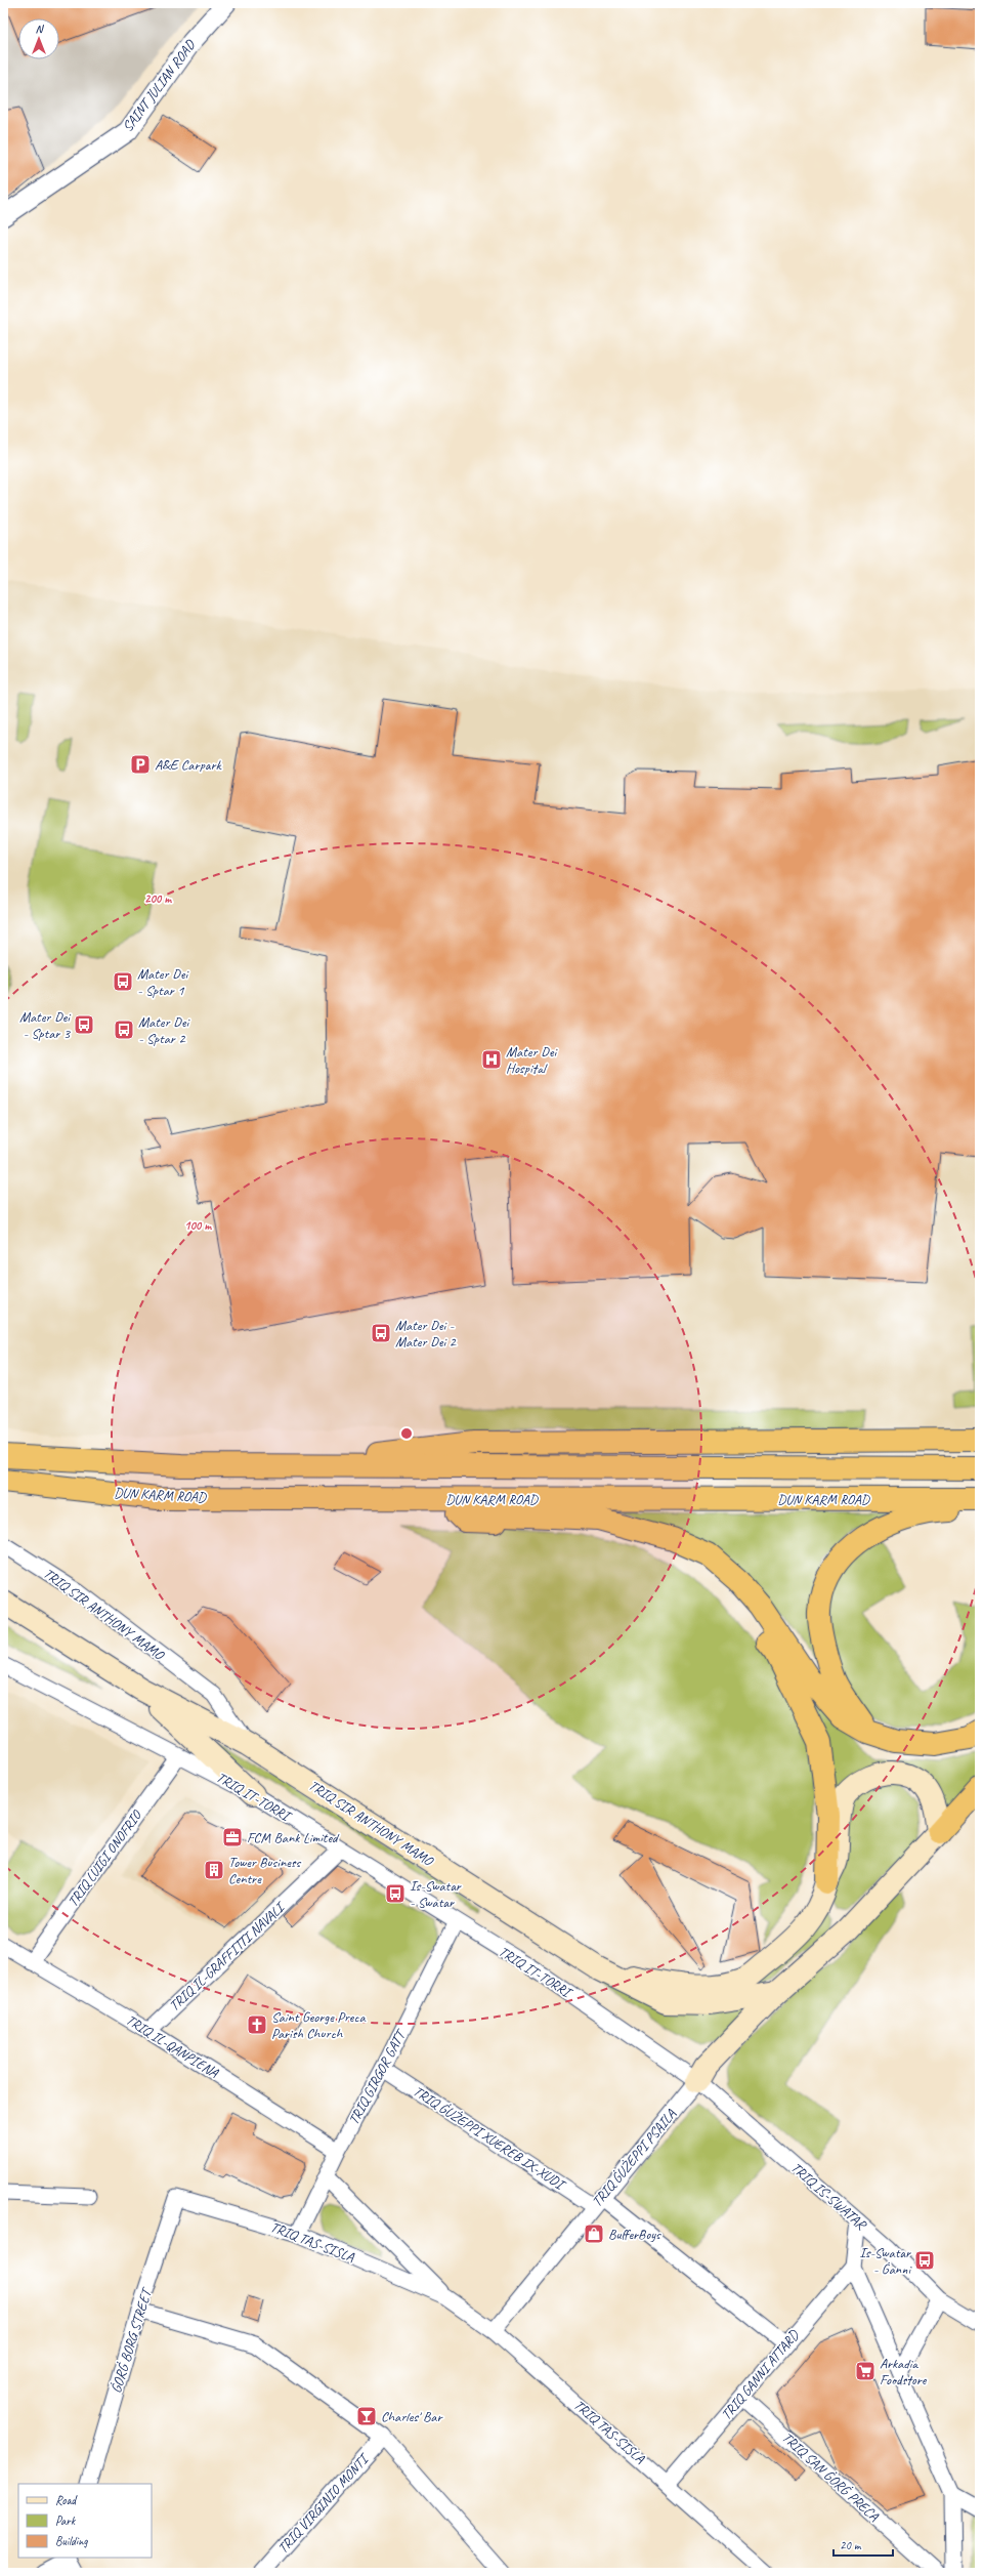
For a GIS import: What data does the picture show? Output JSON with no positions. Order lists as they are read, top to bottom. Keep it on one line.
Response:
{"streets":{"highway":["DUN KARM ROAD"],"main road":["TRIQ SIR ANTHONY MAMO"],"street":["SAINT JULIAN ROAD","TRIQ IT-TORRI","TRIQ LUIGI ONOFRIO","TRIQ IL-GRAFFITTI NAVALI","TRIQ IL-QANPIENA","TRIQ GIRGOR GATT","TRIQ ĠUŻEPPI XUEREB IX-XUDI","TRIQ ĠUŻEPPI PSAILA","TRIQ IS-SWATAR","TRIQ TAS-SISLA","ĠORĠ BORG STREET","TRIQ GANNI ATTARD","TRIQ SAN ĠORĠ PRECA","TRIQ VIRGINIO MONTI"]},"crossings":[["TRIQ IT-TORRI","TRIQ LUIGI ONOFRIO"],["TRIQ IT-TORRI","TRIQ IL-GRAFFITTI NAVALI"],["TRIQ IT-TORRI","TRIQ GIRGOR GATT"],["TRIQ IT-TORRI","TRIQ ĠUŻEPPI PSAILA"],["TRIQ IT-TORRI","TRIQ IS-SWATAR"],["TRIQ LUIGI ONOFRIO","TRIQ IL-QANPIENA"],["TRIQ IL-GRAFFITTI NAVALI","TRIQ IL-QANPIENA"],["TRIQ IL-QANPIENA","TRIQ GIRGOR GATT"],["TRIQ GIRGOR GATT","TRIQ ĠUŻEPPI XUEREB IX-XUDI"],["TRIQ GIRGOR GATT","TRIQ TAS-SISLA"],["TRIQ ĠUŻEPPI XUEREB IX-XUDI","TRIQ ĠUŻEPPI PSAILA"],["TRIQ ĠUŻEPPI XUEREB IX-XUDI","TRIQ GANNI ATTARD"],["TRIQ ĠUŻEPPI PSAILA","TRIQ IS-SWATAR"],["TRIQ ĠUŻEPPI PSAILA","TRIQ TAS-SISLA"],["TRIQ TAS-SISLA","ĠORĠ BORG STREET"],["TRIQ TAS-SISLA","TRIQ GANNI ATTARD"],["TRIQ GANNI ATTARD","TRIQ SAN ĠORĠ PRECA"]],"places":{"parking":["A&E Carpark"],"bus stop":["Mater Dei - Sptar 1","Mater Dei - Sptar 3","Mater Dei - Sptar 2","Mater Dei - Mater Dei 2","Is-Swatar - Swatar","Is-Swatar - Ġanni"],"hospital":["Mater Dei Hospital"],"office":["FCM Bank Limited"],"building":["Tower Business Centre"],"church":["Saint George Preca Parish Church"],"shop":["BufferBoys"],"supermarket":["Arkadia Foodstore"],"bar":["Charles' Bar"]},"legend":["Road","Park","Building"],"scale_bar":"20 m","north":"top","rings":["200 m","100 m"]}
